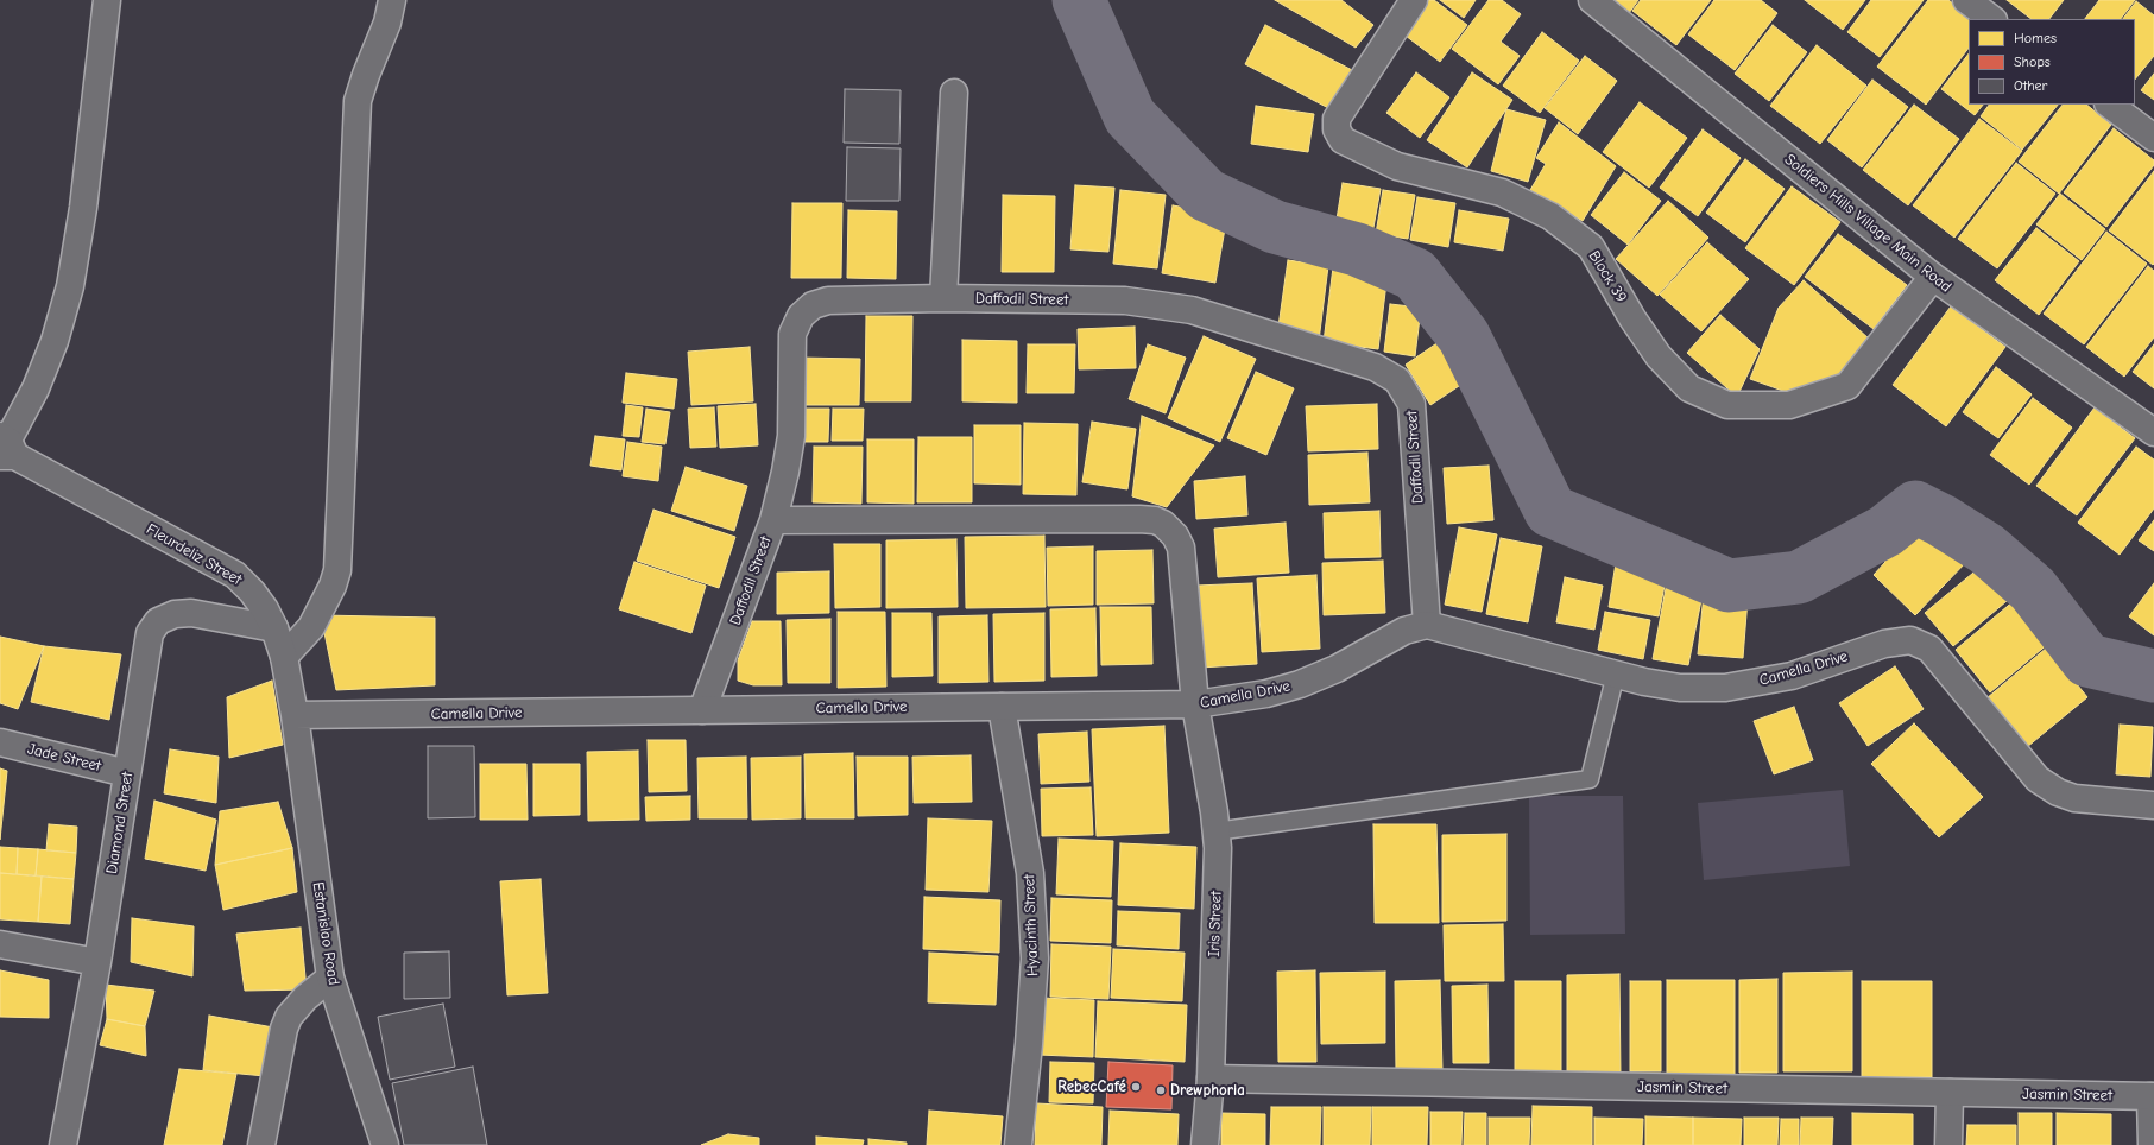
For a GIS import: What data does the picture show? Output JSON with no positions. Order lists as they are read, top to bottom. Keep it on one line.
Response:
{"streets":{"street":["Soldiers Hills Village Main Road","Block 39","Daffodil Street","Fleurdeliz Street","Camella Drive","Jade Street","Diamond Street","Iris Street","Hyacinth Street","Estanislao Road","Jasmin Street"]},"crossings":[["Soldiers Hills Village Main Road","Block 39"],["Daffodil Street","Camella Drive"],["Daffodil Street","Iris Street"],["Fleurdeliz Street","Camella Drive"],["Fleurdeliz Street","Diamond Street"],["Fleurdeliz Street","Estanislao Road"],["Camella Drive","Iris Street"],["Camella Drive","Hyacinth Street"],["Camella Drive","Estanislao Road"],["Jade Street","Diamond Street"],["Iris Street","Jasmin Street"]],"places":["RebecCafé","Drewphoria"],"legend":["Homes","Shops","Other"]}
